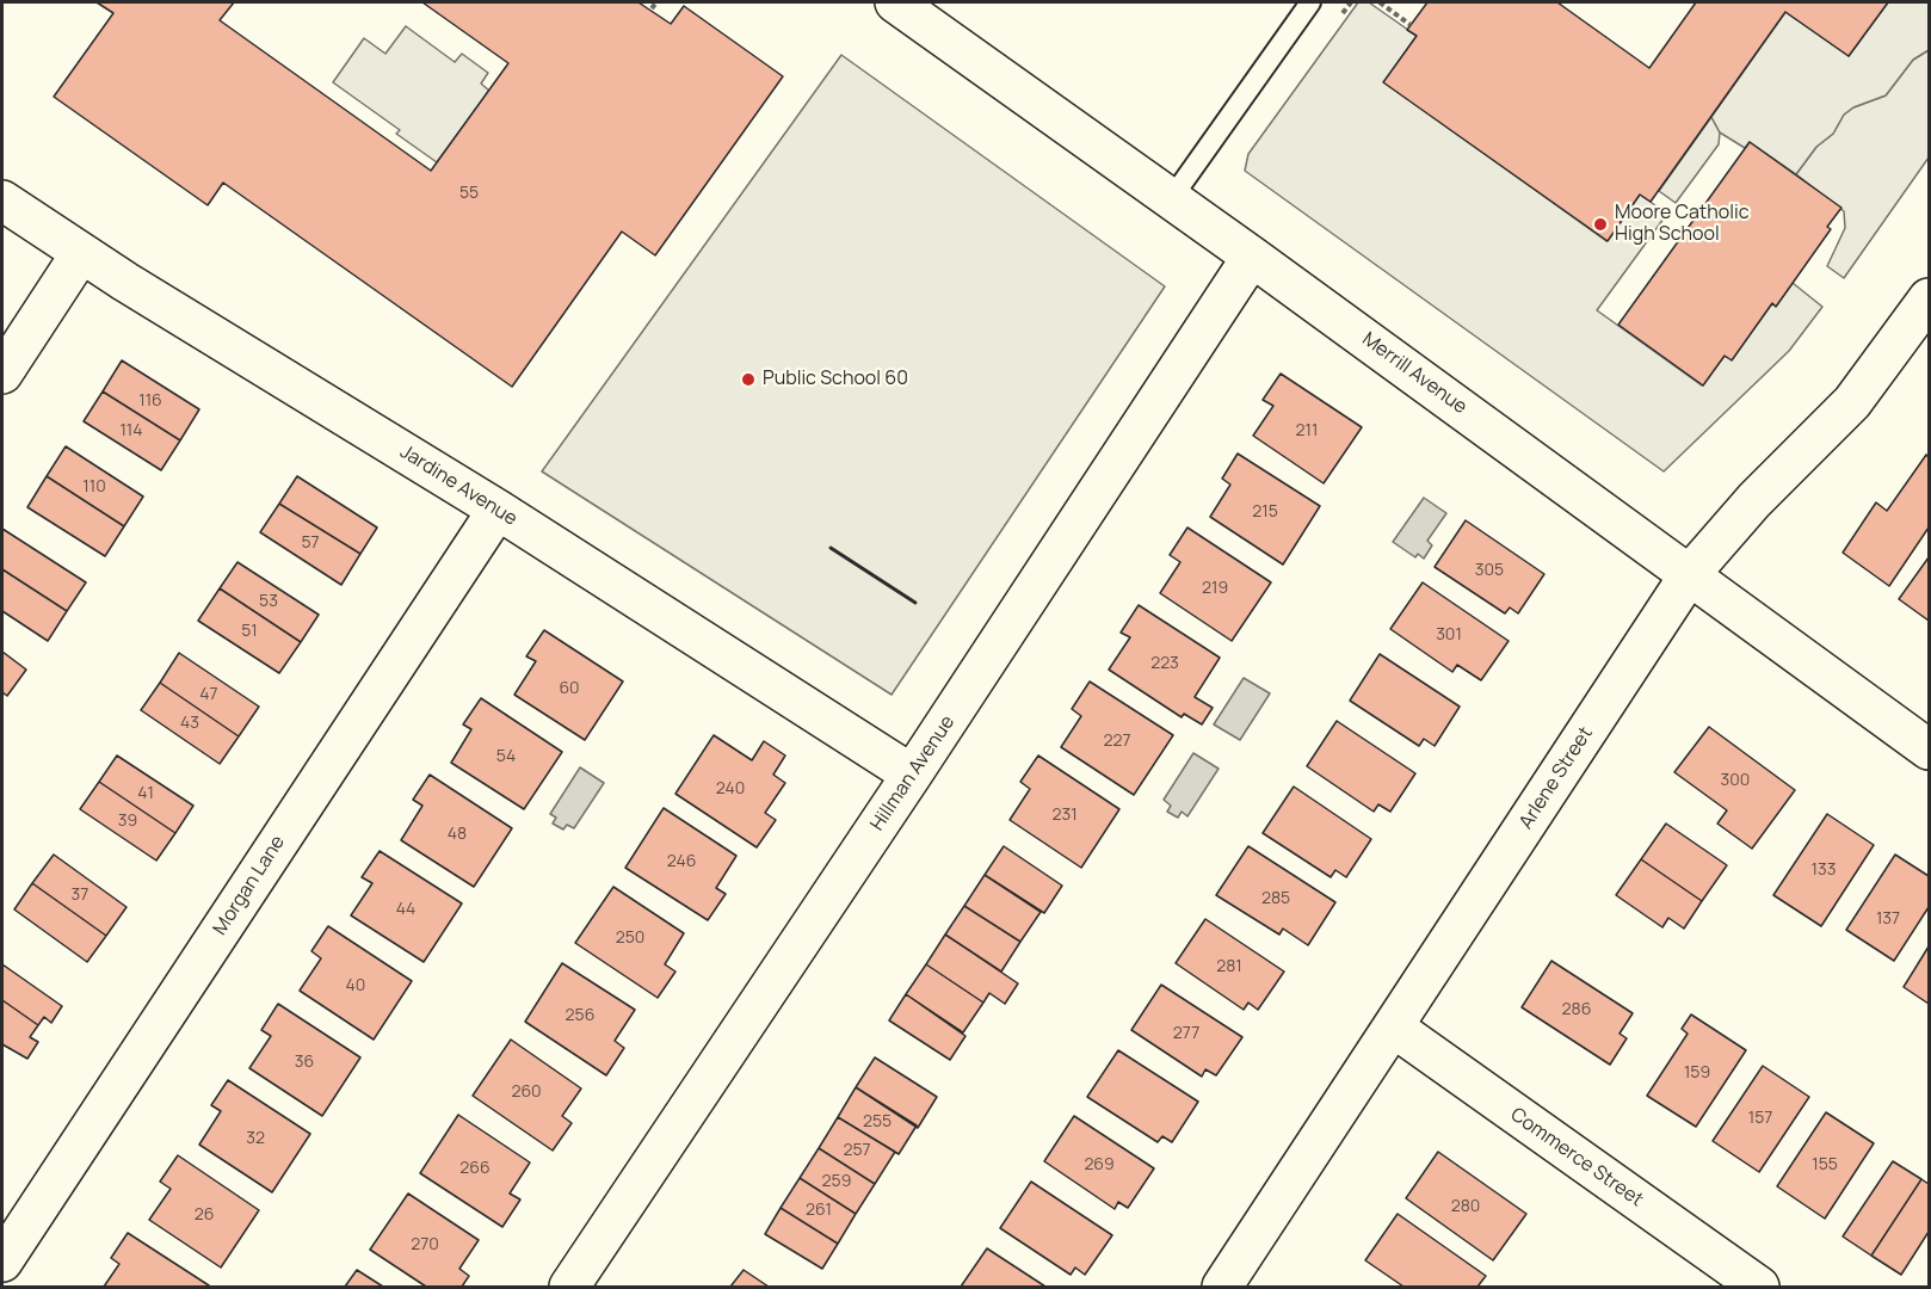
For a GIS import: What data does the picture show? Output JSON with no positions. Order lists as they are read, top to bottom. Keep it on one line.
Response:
{"streets":{"street":["Merrill Avenue","Jardine Avenue","Hillman Avenue","Arlene Street","Morgan Lane","Commerce Street"]},"crossings":[["Merrill Avenue","Hillman Avenue"],["Merrill Avenue","Arlene Street"],["Jardine Avenue","Hillman Avenue"],["Jardine Avenue","Morgan Lane"],["Arlene Street","Commerce Street"]],"places":["Moore Catholic High School","Public School 60"],"house_numbers":["55","116","114","211","110","215","57","305","219","53","51","301","223","60","47","43","227","54","300","240","41","231","39","48","246","133","37","285","44","137","250","281","40","286","256","277","36","159","260","157","255","32","257","269","155","266","259","280","261","26","270"]}
